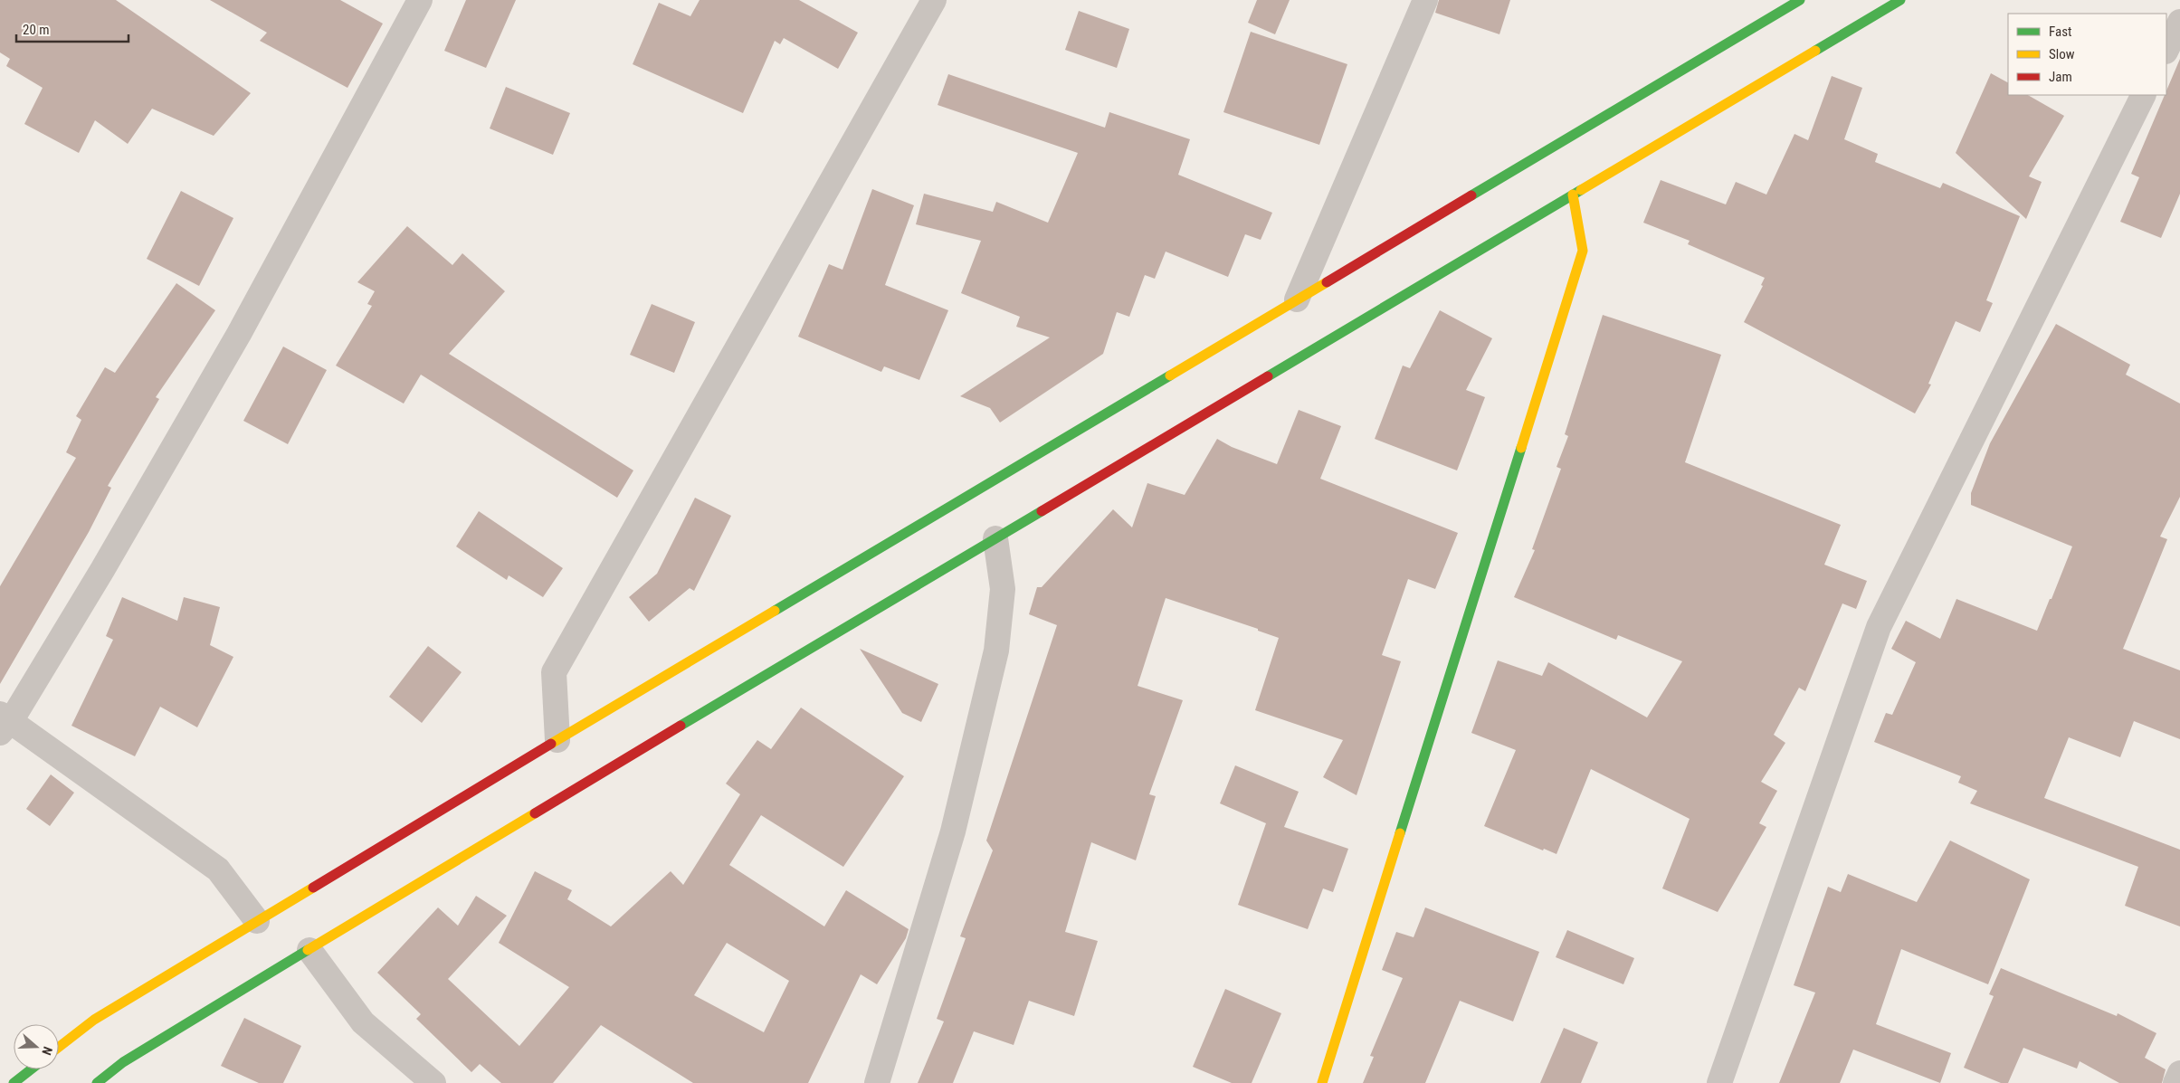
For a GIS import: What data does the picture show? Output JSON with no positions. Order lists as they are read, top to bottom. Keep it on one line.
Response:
{"legend":["Fast","Slow","Jam"],"scale_bar":"20 m","north":"right"}
